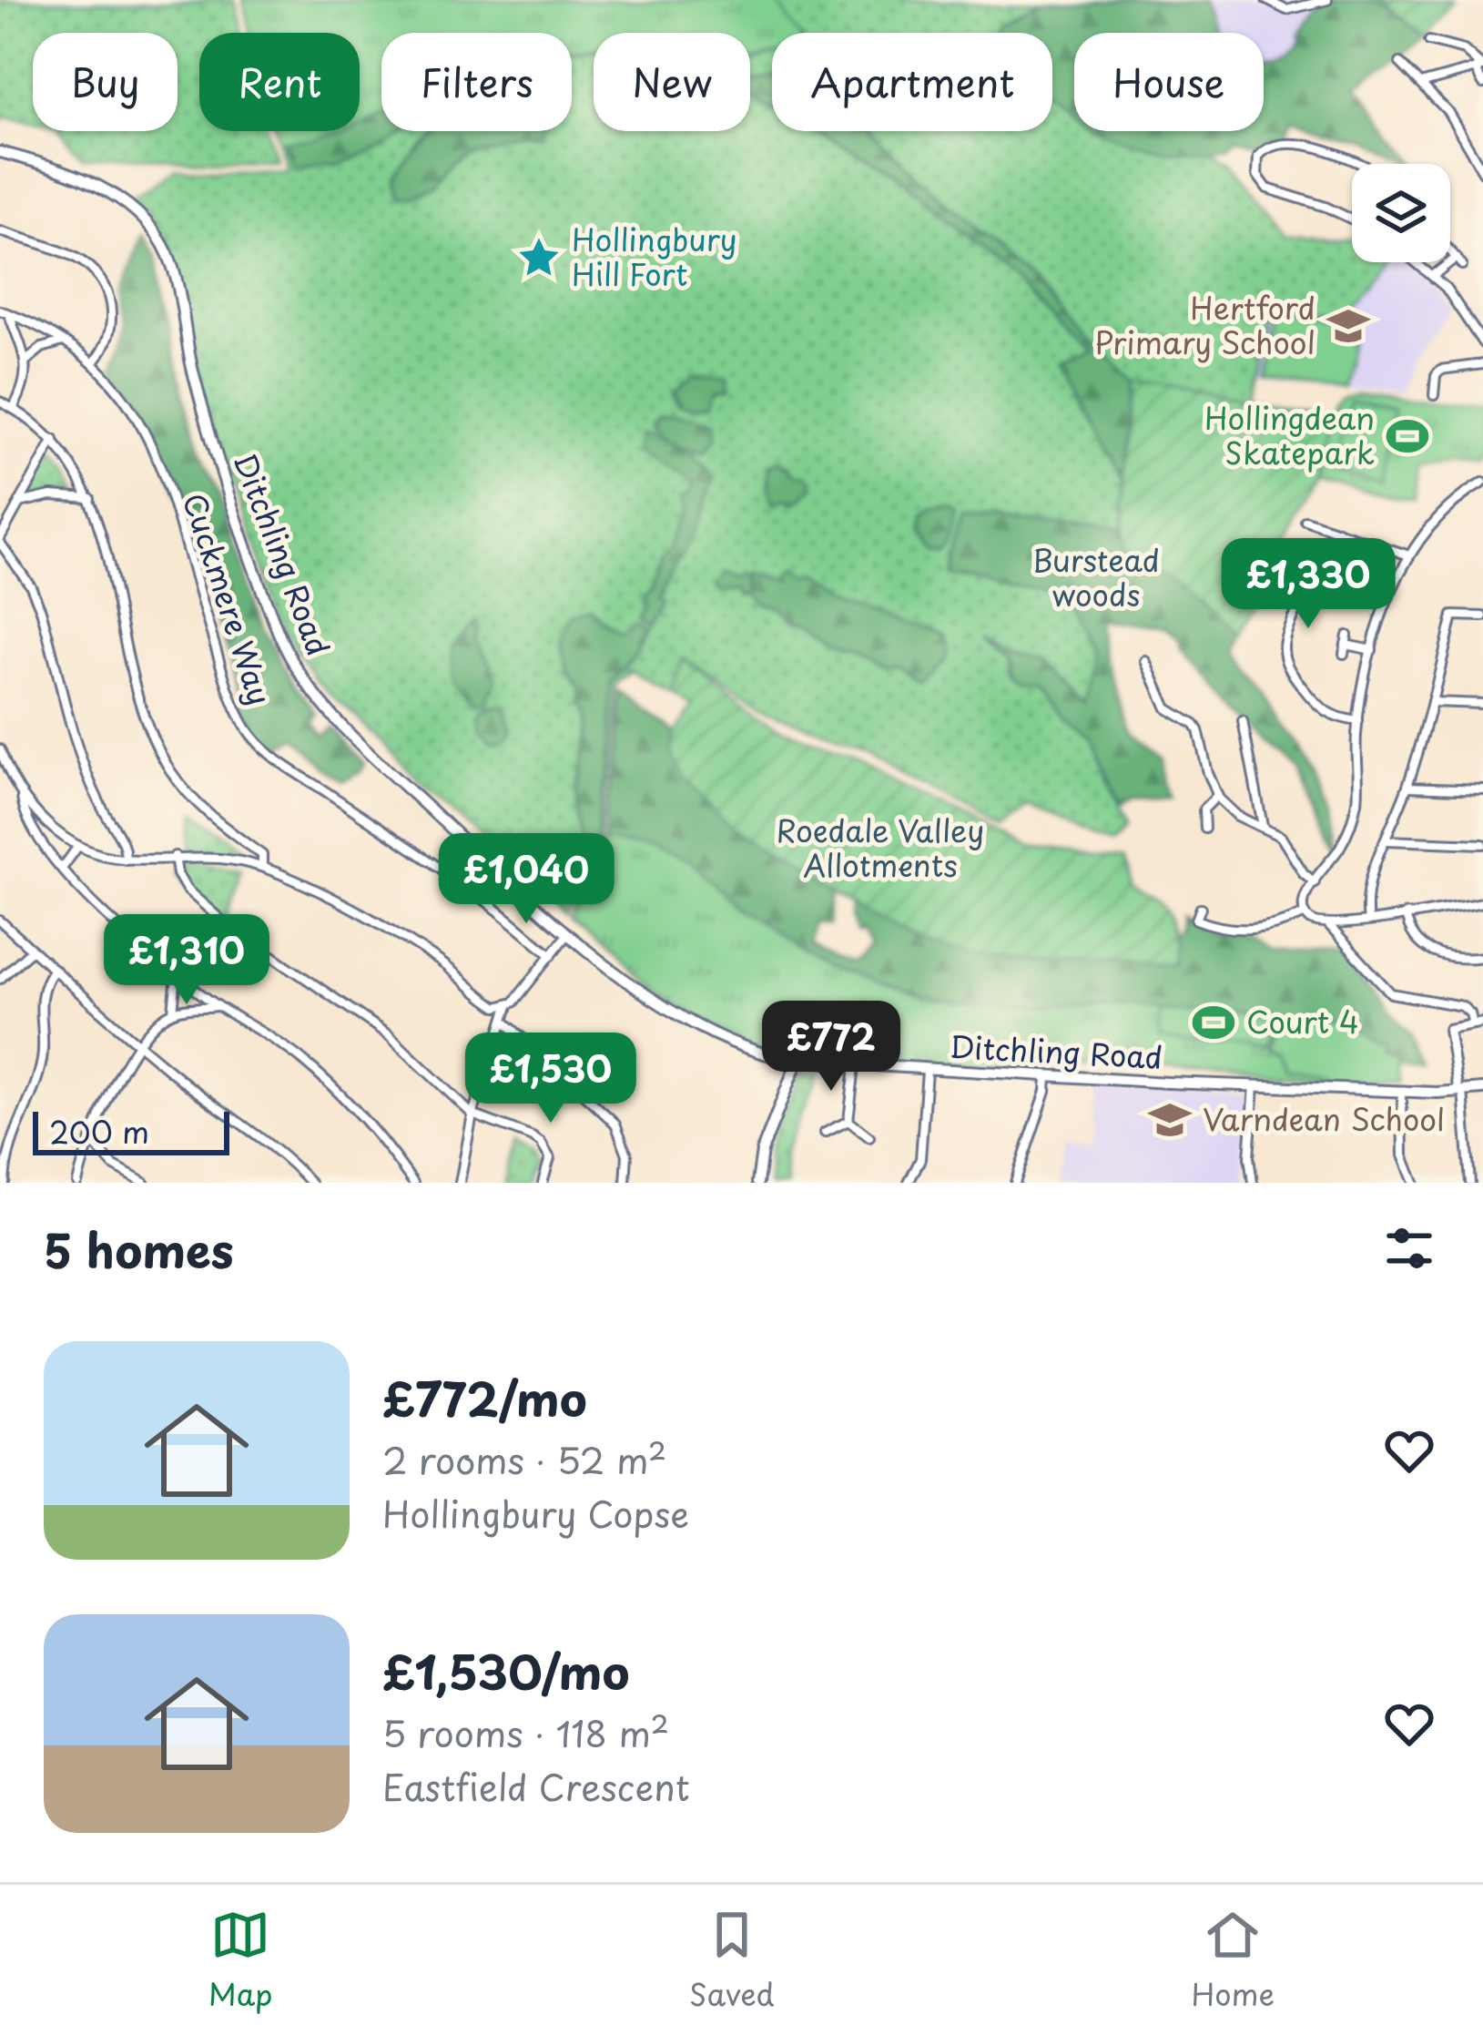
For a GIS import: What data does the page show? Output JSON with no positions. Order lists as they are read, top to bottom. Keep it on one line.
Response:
{"streets":{"street":["Ditchling Road","Cuckmere Way"]},"parks":["Burstead woods","Roedale Valley Allotments"],"places":{"place":["Hollingbury Hill Fort"],"school or university":["Hertford Primary School","Varndean School"],"sports":["Hollingdean Skatepark","Court 4"]},"scale_bar":"200 m","page":{"chip":["Buy","Rent","Filters","New","Apartment","House"],"price":["£1,330","£1,040","£1,310","£772","£1,530"],"scale":"200 m","heading":"5 homes","list":[{"name":"£772/mo","note":"2 rooms · 52 m² · Hollingbury Copse"},{"name":"£1,530/mo","note":"5 rooms · 118 m² · Eastfield Crescent"}],"tabs":["Map","Saved","Home"]}}
